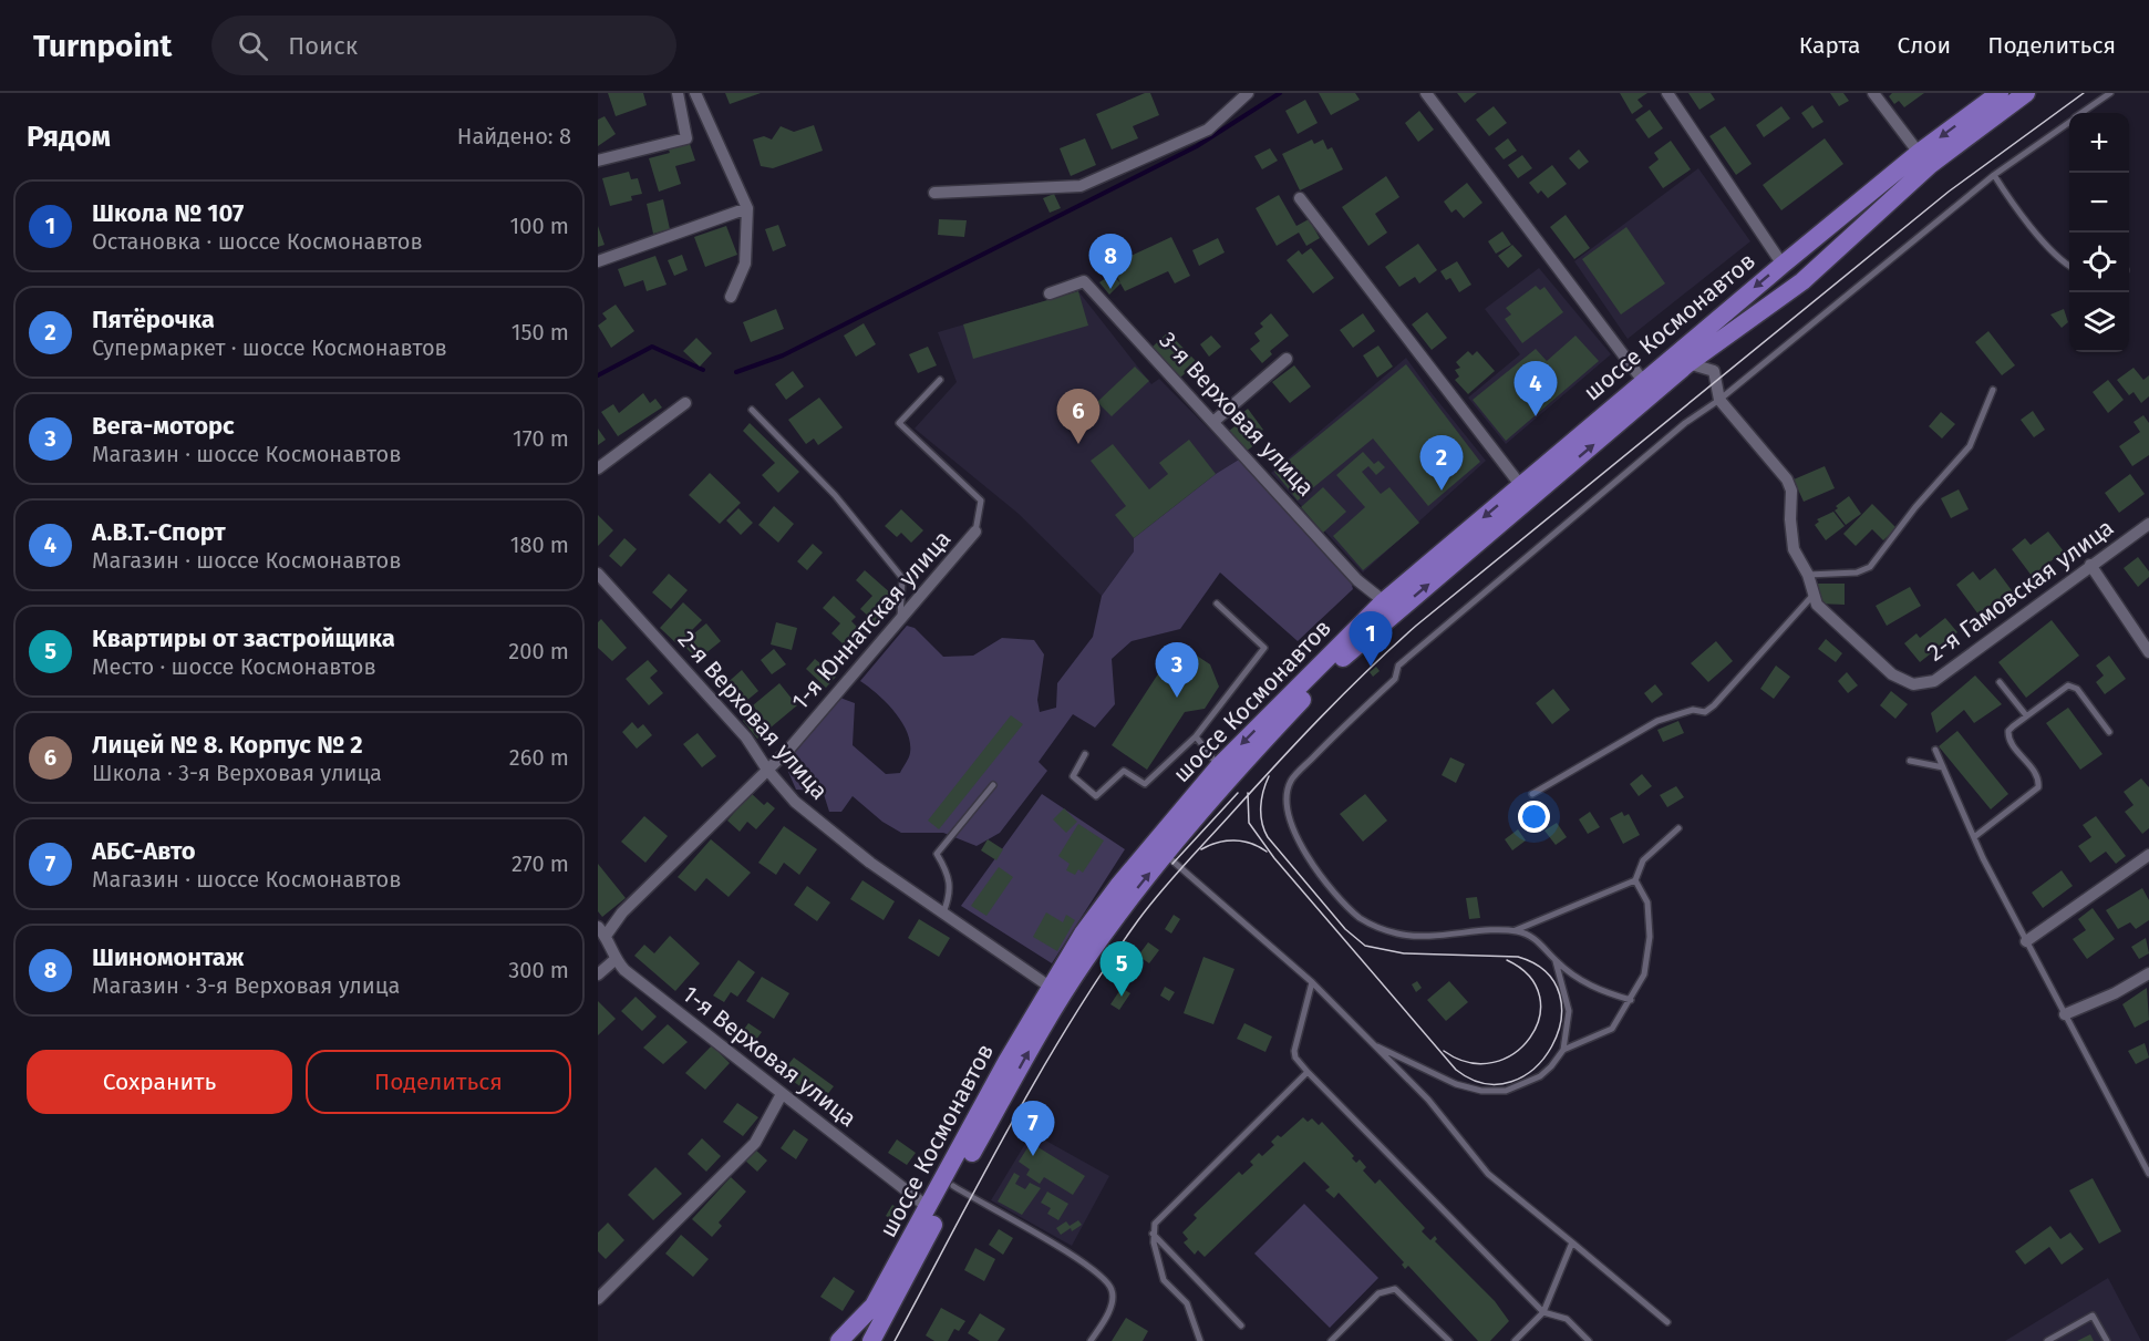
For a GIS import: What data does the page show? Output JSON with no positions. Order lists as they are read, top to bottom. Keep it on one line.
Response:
{"streets":{"main road":["шоссе Космонавтов"],"street":["3-я Верховая улица","2-я Гамовская улица","1-я Юннатская улица","2-я Верховая улица","1-я Верховая улица"]},"crossings":[["шоссе Космонавтов","3-я Верховая улица"],["шоссе Космонавтов","2-я Верховая улица"],["шоссе Космонавтов","1-я Верховая улица"],["1-я Юннатская улица","2-я Верховая улица"]],"page":{"header":"Turnpoint","search":"Поиск","nav":["Карта","Слои","Поделиться"],"heading":["Рядом","Найдено: 8"],"map_buttons":["+","−"],"list":[{"mark":"1","name":"Школа № 107","note":"Остановка · шоссе Космонавтов","value":"100 m"},{"mark":"2","name":"Пятёрочка","note":"Супермаркет · шоссе Космонавтов","value":"150 m"},{"mark":"3","name":"Вега-моторс","note":"Магазин · шоссе Космонавтов","value":"170 m"},{"mark":"4","name":"А.В.Т.-Спорт","note":"Магазин · шоссе Космонавтов","value":"180 m"},{"mark":"5","name":"Квартиры от застройщика","note":"Место · шоссе Космонавтов","value":"200 m"},{"mark":"6","name":"Лицей № 8. Корпус № 2","note":"Школа · 3-я Верховая улица","value":"260 m"},{"mark":"7","name":"АБС-Авто","note":"Магазин · шоссе Космонавтов","value":"270 m"},{"mark":"8","name":"Шиномонтаж","note":"Магазин · 3-я Верховая улица","value":"300 m"}],"pins":["8","4","6","2","1","3","5","7"],"buttons":["Сохранить","Поделиться"]}}
